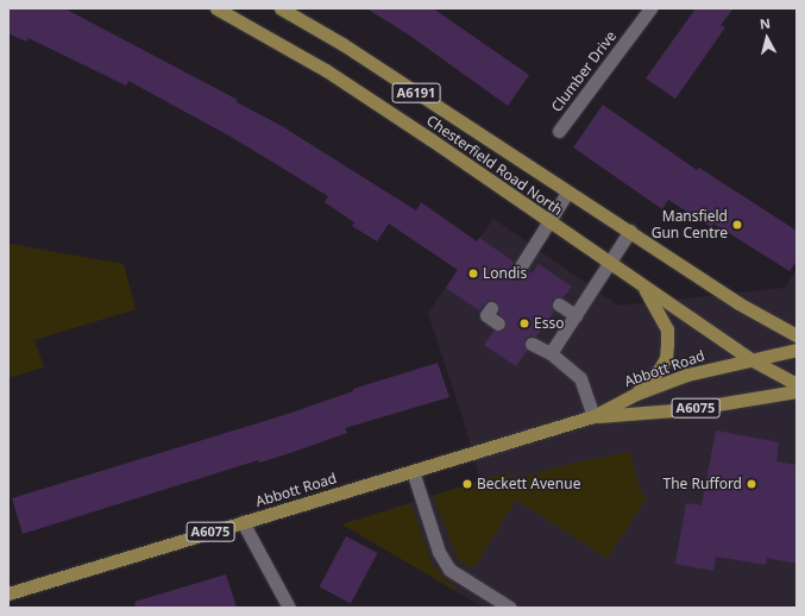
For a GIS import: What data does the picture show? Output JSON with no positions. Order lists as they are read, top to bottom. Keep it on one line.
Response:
{"streets":{"main road":["A6191","Chesterfield Road North","Abbott Road","A6075"],"street":["Clumber Drive"]},"crossings":[["A6191","Chesterfield Road North"],["A6191","Abbott Road"],["A6191","A6075"],["Chesterfield Road North","Abbott Road"],["Chesterfield Road North","A6075"],["Abbott Road","A6075"]],"places":["Mansfield Gun Centre","Londis","Esso","Beckett Avenue","The Rufford"],"north":"top"}
